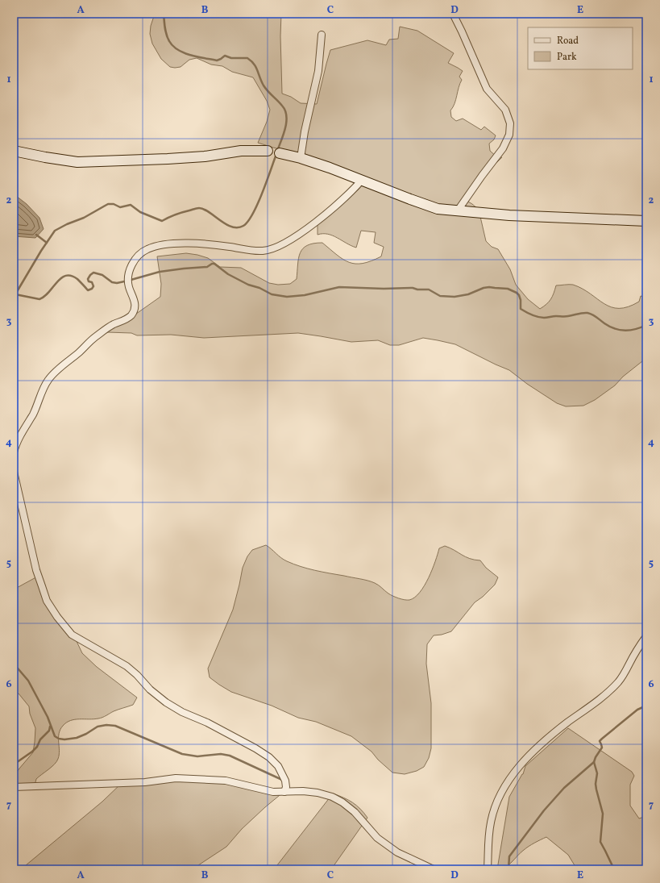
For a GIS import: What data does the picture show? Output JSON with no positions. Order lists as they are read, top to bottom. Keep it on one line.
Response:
{"legend":["Road","Park"],"grid":{"columns":["A","B","C","D","E"],"rows":["1","2","3","4","5","6","7"]}}
